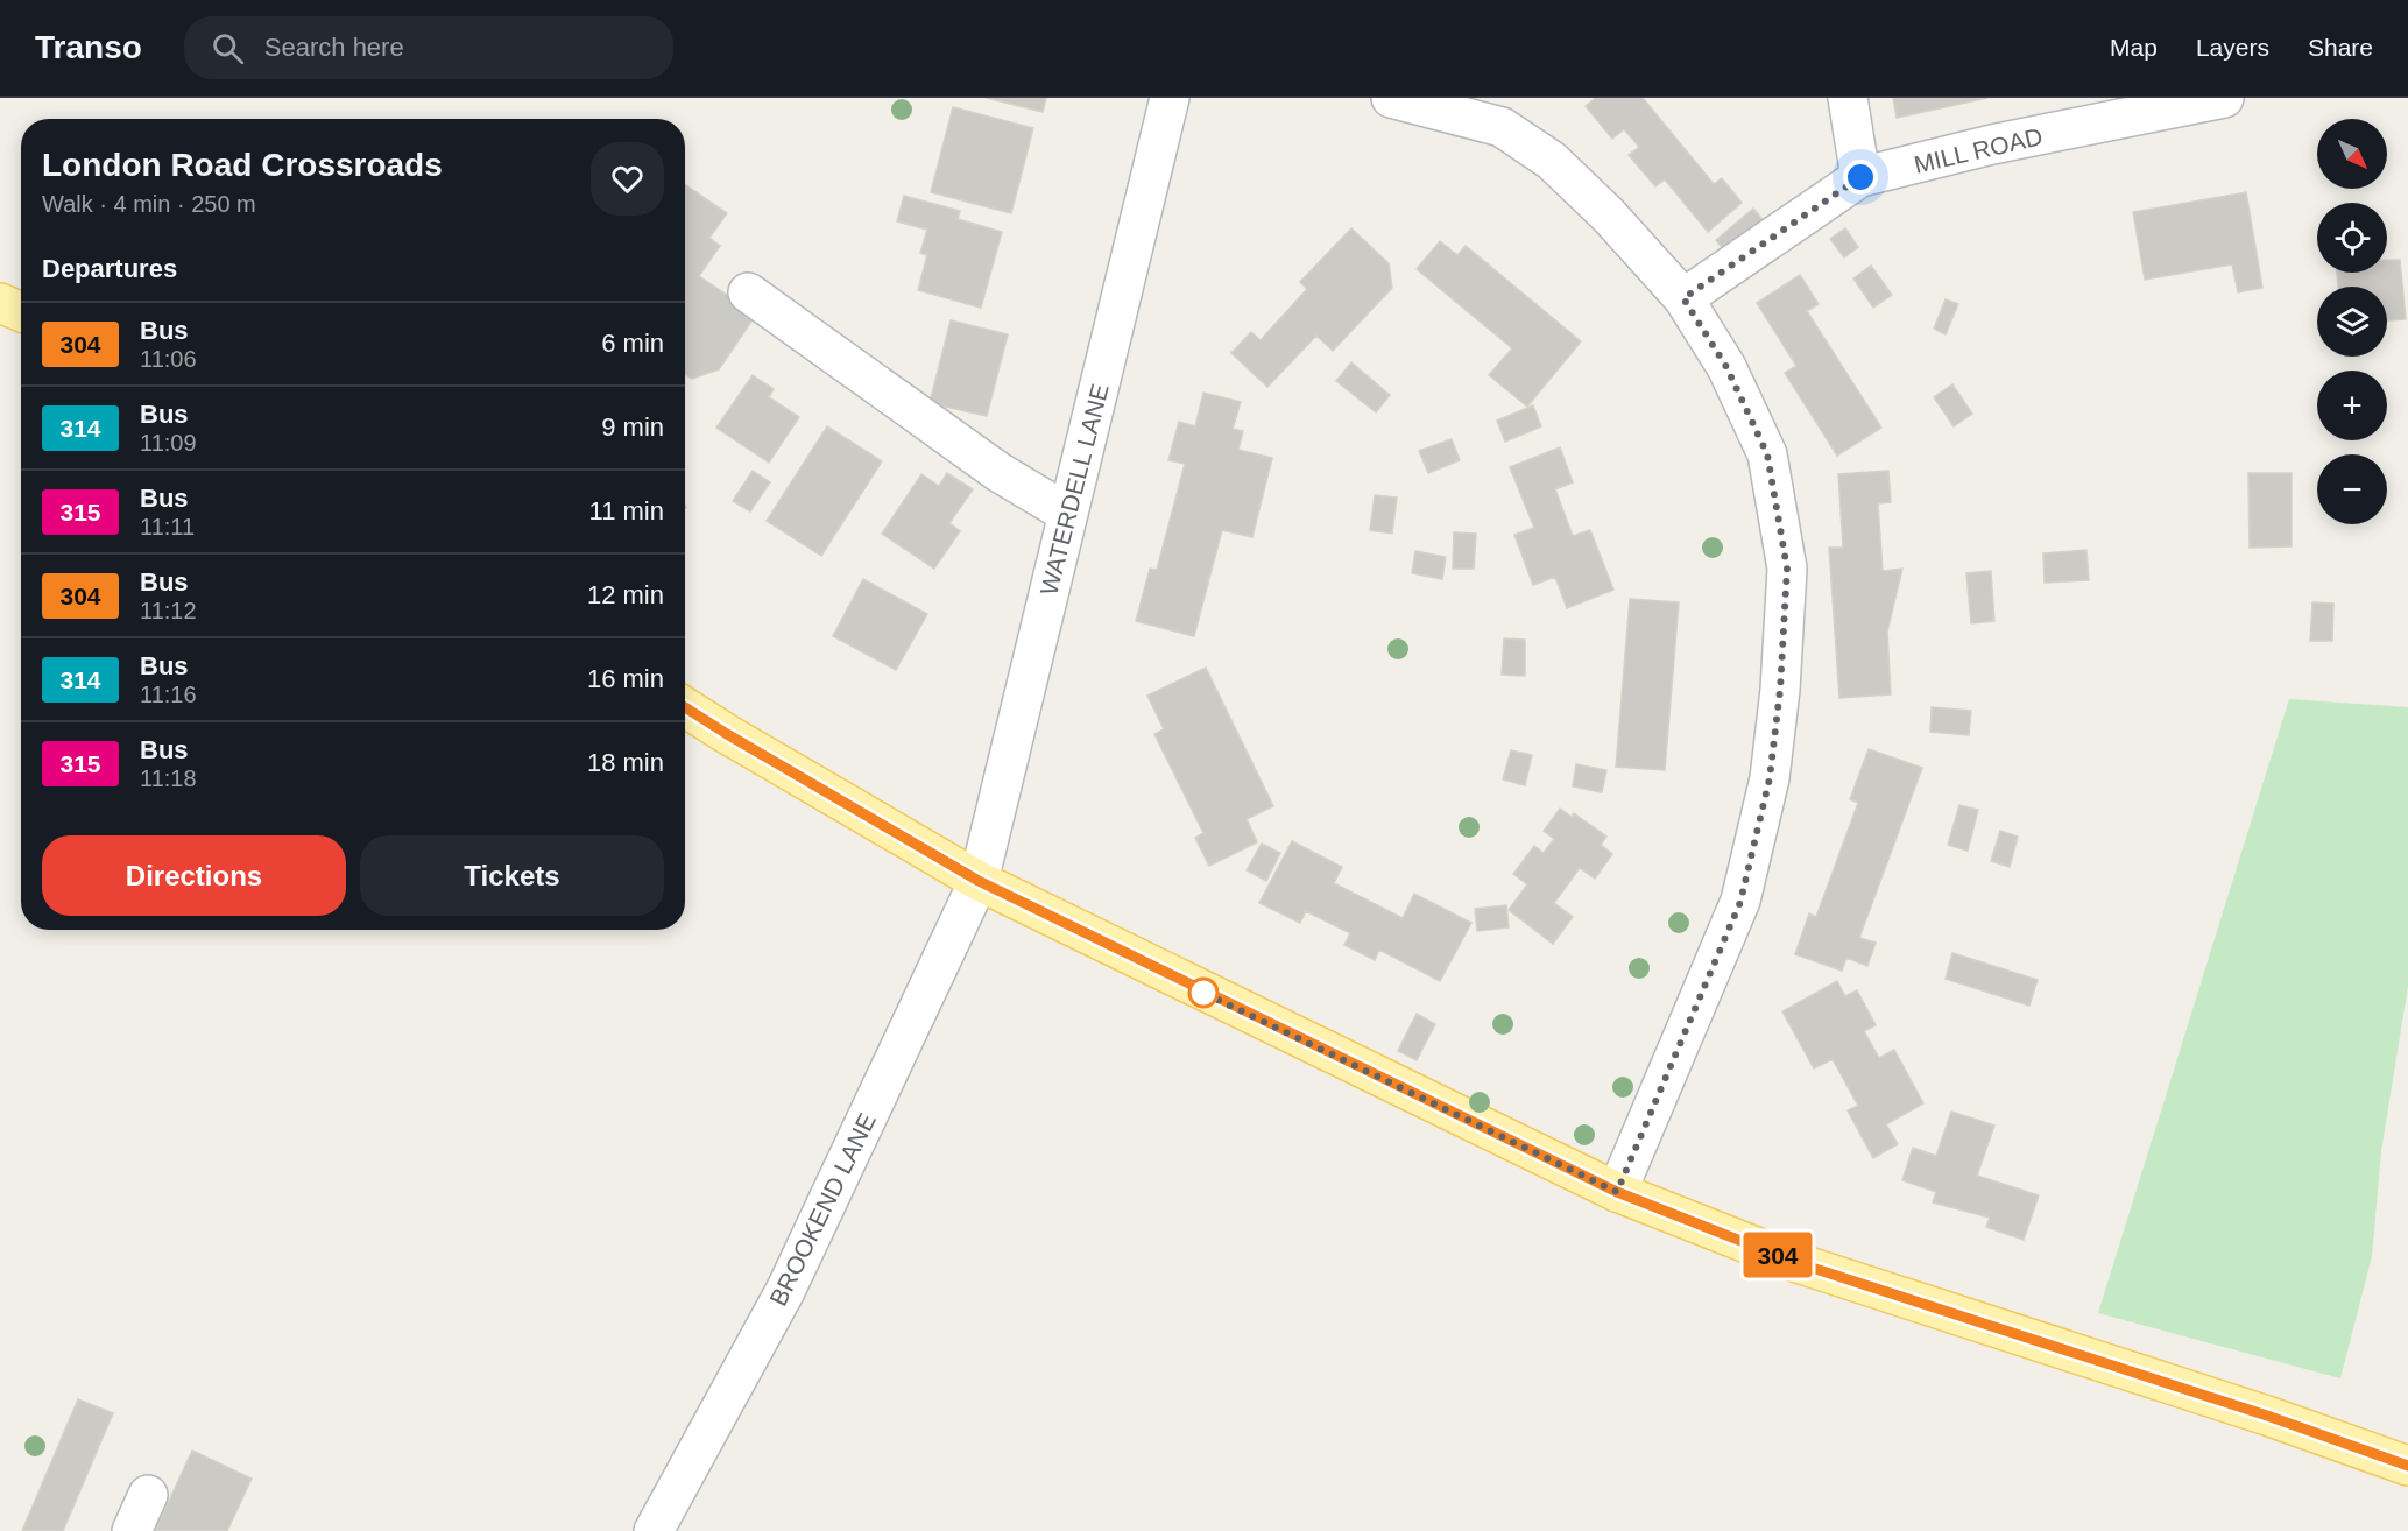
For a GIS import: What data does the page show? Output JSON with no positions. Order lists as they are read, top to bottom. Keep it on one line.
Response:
{"streets":{"street":["MILL ROAD","WATERDELL LANE","BROOKEND LANE"]},"crossings":[["WATERDELL LANE","BROOKEND LANE"]],"lines":["bus line 304"],"north":"bottom right","page":{"header":"Transo","search":"Search here","nav":["Map","Layers","Share"],"on_map":"304","map_buttons":["+","−"],"heading":[["London Road Crossroads","Walk · 4 min · 250 m"],"Departures"],"list":[{"mark":"304","name":"Bus","note":"11:06","value":"6 min"},{"mark":"314","name":"Bus","note":"11:09","value":"9 min"},{"mark":"315","name":"Bus","note":"11:11","value":"11 min"},{"mark":"304","name":"Bus","note":"11:12","value":"12 min"},{"mark":"314","name":"Bus","note":"11:16","value":"16 min"},{"mark":"315","name":"Bus","note":"11:18","value":"18 min"}],"buttons":["Directions","Tickets"]}}
